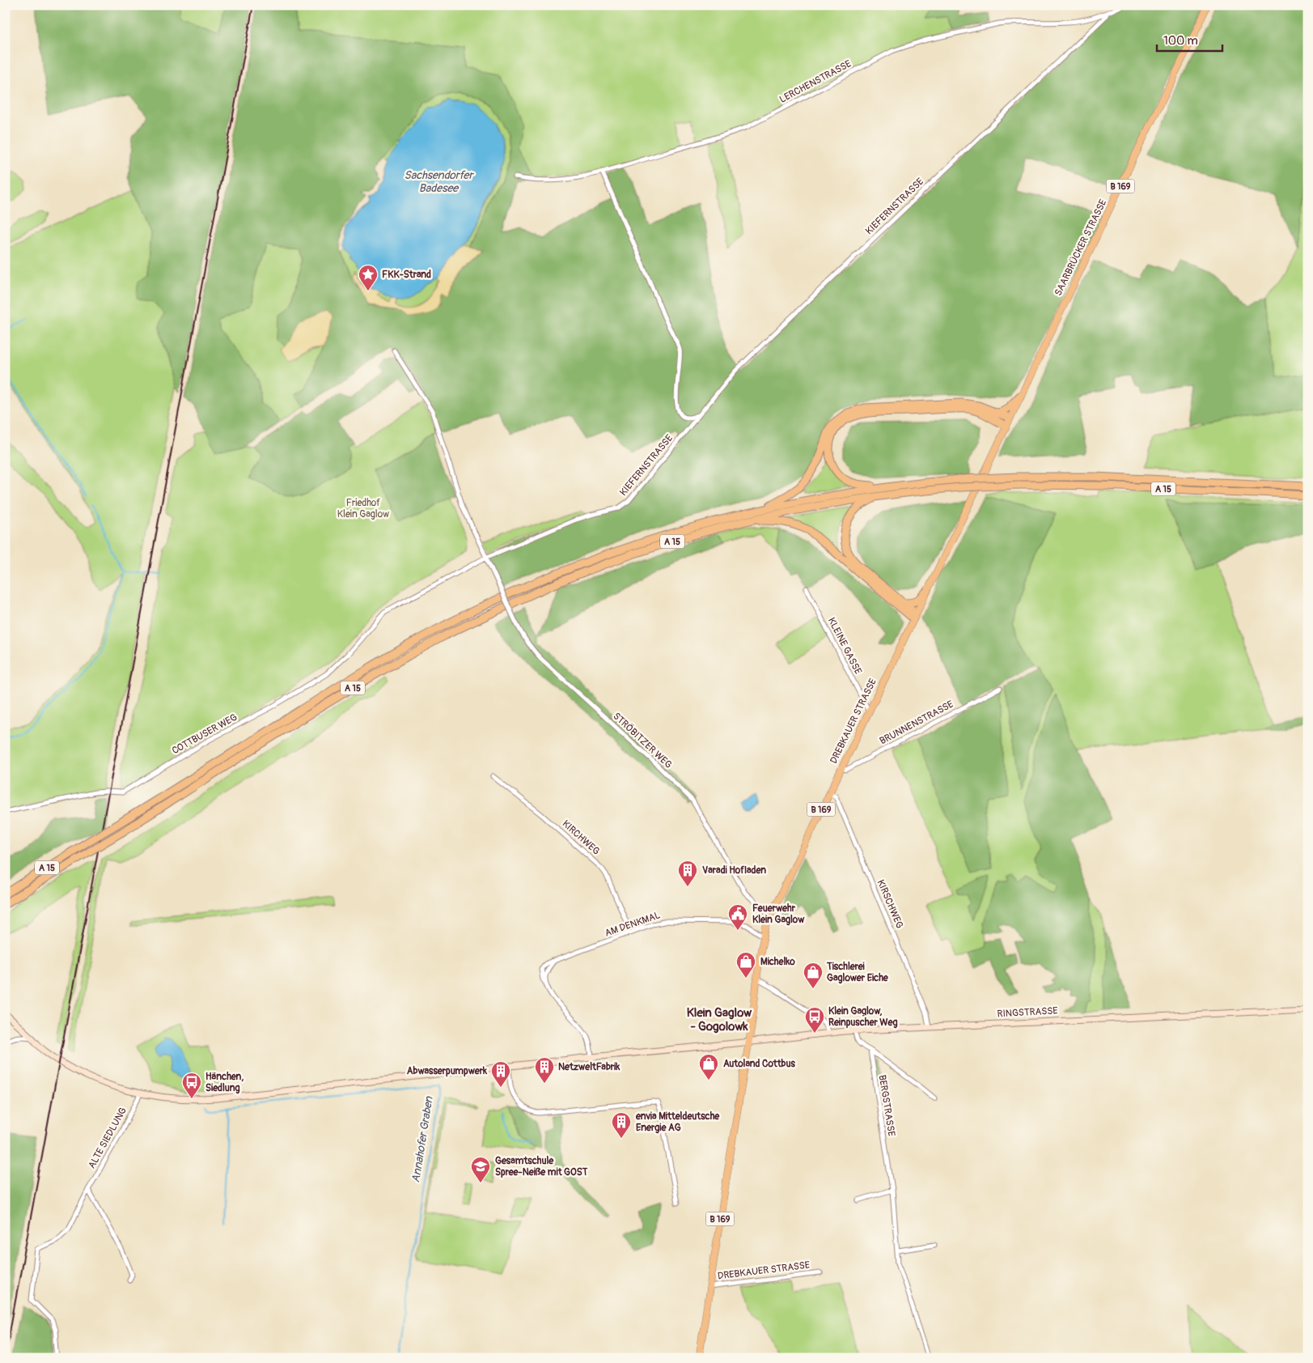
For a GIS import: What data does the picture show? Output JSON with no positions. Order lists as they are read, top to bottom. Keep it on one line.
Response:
{"streets":{"highway":["A 15"],"main road":["B 169","SAARBRÜCKER STRASSE","DREBKAUER STRASSE","RINGSTRASSE"],"street":["LERCHENSTRASSE","KIEFERNSTRASSE","KLEINE GASSE","BRUNNENSTRASSE","COTTBUSER WEG","STRÖBITZER WEG","KIRCHWEG","KIRSCHWEG","AM DENKMAL","BERGSTRASSE","ALTE SIEDLUNG"]},"crossings":[["LERCHENSTRASSE","KIEFERNSTRASSE"],["KIEFERNSTRASSE","COTTBUSER WEG"],["KIEFERNSTRASSE","STRÖBITZER WEG"],["SAARBRÜCKER STRASSE","DREBKAUER STRASSE"],["KLEINE GASSE","DREBKAUER STRASSE"],["DREBKAUER STRASSE","BRUNNENSTRASSE"],["DREBKAUER STRASSE","STRÖBITZER WEG"],["DREBKAUER STRASSE","KIRSCHWEG"],["DREBKAUER STRASSE","AM DENKMAL"],["DREBKAUER STRASSE","RINGSTRASSE"],["KIRCHWEG","AM DENKMAL"],["KIRSCHWEG","RINGSTRASSE"],["AM DENKMAL","RINGSTRASSE"],["RINGSTRASSE","ALTE SIEDLUNG"]],"districts":["Klein Gaglow - Gogolowk"],"water":["Sachsendorfer Badesee","Annahofer Graben"],"parks":["Friedhof Klein Gaglow"],"places":{"place":["FKK-Strand"],"building":["Varadi Hofladen","NetzweltFabrik","Abwasserpumpwerk","envia Mitteldeutsche Energie AG"],"public building":["Feuerwehr Klein Gaglow"],"shop":["Michelko","Tischlerei Gaglower Eiche","Autoland Cottbus"],"bus stop":["Klein Gaglow, Reinpuscher Weg","Hänchen, Siedlung"],"school or university":["Gesamtschule Spree-Neiße mit GOST"]},"scale_bar":"100 m"}
